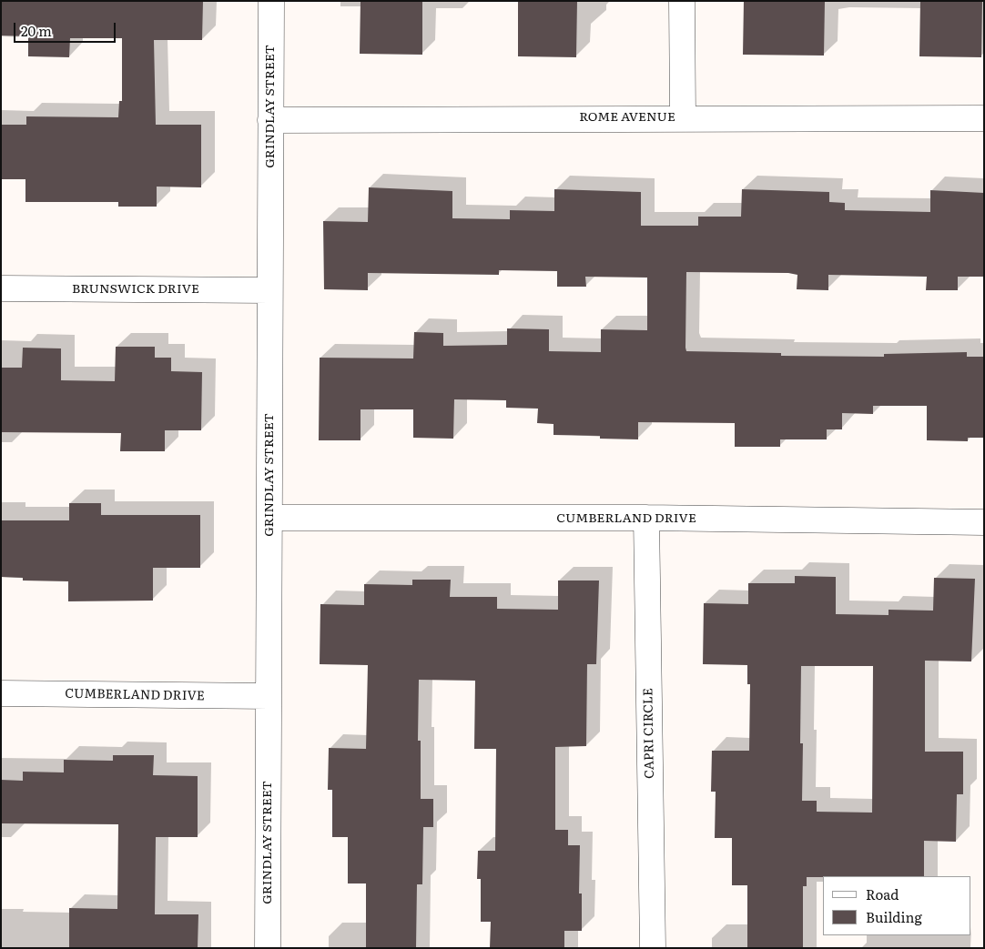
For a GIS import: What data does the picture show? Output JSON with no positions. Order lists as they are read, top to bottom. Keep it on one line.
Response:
{"streets":{"street":["GRINDLAY STREET","ROME AVENUE","BRUNSWICK DRIVE","CUMBERLAND DRIVE","CAPRI CIRCLE"]},"crossings":[["GRINDLAY STREET","ROME AVENUE"],["GRINDLAY STREET","BRUNSWICK DRIVE"],["GRINDLAY STREET","CUMBERLAND DRIVE"],["CUMBERLAND DRIVE","CAPRI CIRCLE"]],"legend":["Road","Building"],"scale_bar":"20 m"}
